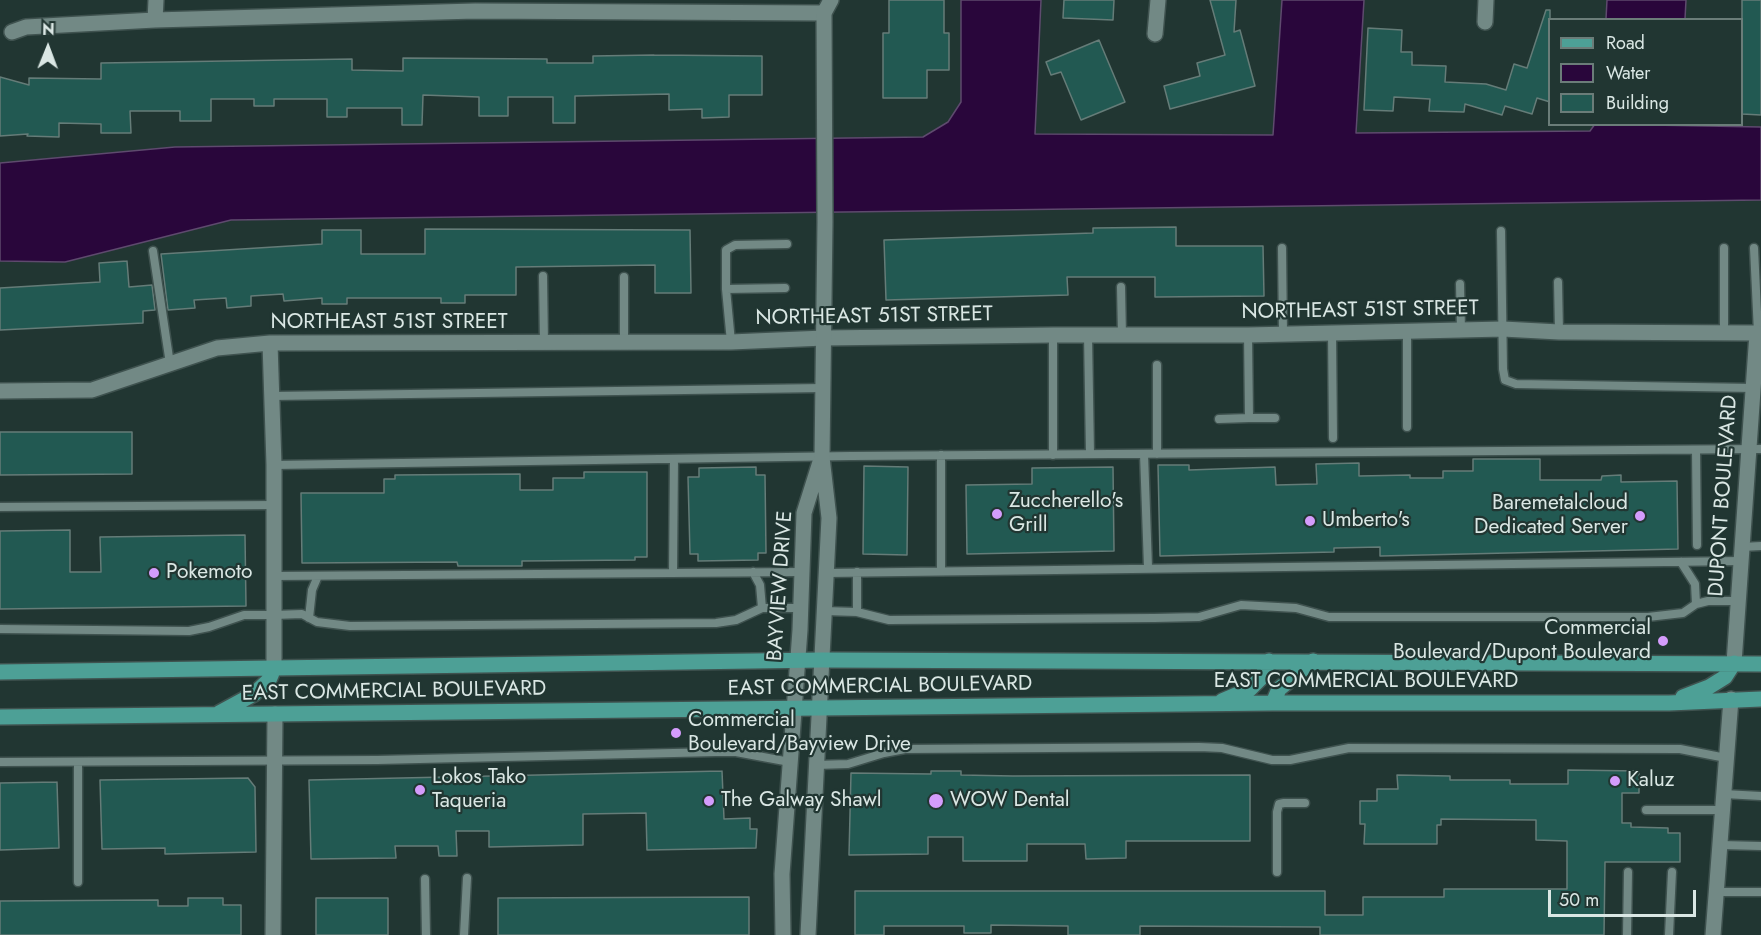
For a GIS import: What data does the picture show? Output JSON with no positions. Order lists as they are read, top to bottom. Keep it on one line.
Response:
{"streets":{"main road":["EAST COMMERCIAL BOULEVARD"],"street":["NORTHEAST 51ST STREET","DUPONT BOULEVARD","BAYVIEW DRIVE"]},"crossings":[["NORTHEAST 51ST STREET","DUPONT BOULEVARD"],["NORTHEAST 51ST STREET","BAYVIEW DRIVE"],["DUPONT BOULEVARD","EAST COMMERCIAL BOULEVARD"],["BAYVIEW DRIVE","EAST COMMERCIAL BOULEVARD"]],"places":["Zuccherello's Grill","Baremetalcloud Dedicated Server","Umberto's","Pokemoto","Commercial Boulevard/Dupont Boulevard","Commercial Boulevard/Bayview Drive","Kaluz","Lokos Tako Taqueria","The Galway Shawl","WOW Dental"],"legend":["Road","Water","Building"],"scale_bar":"50 m","north":"top"}
